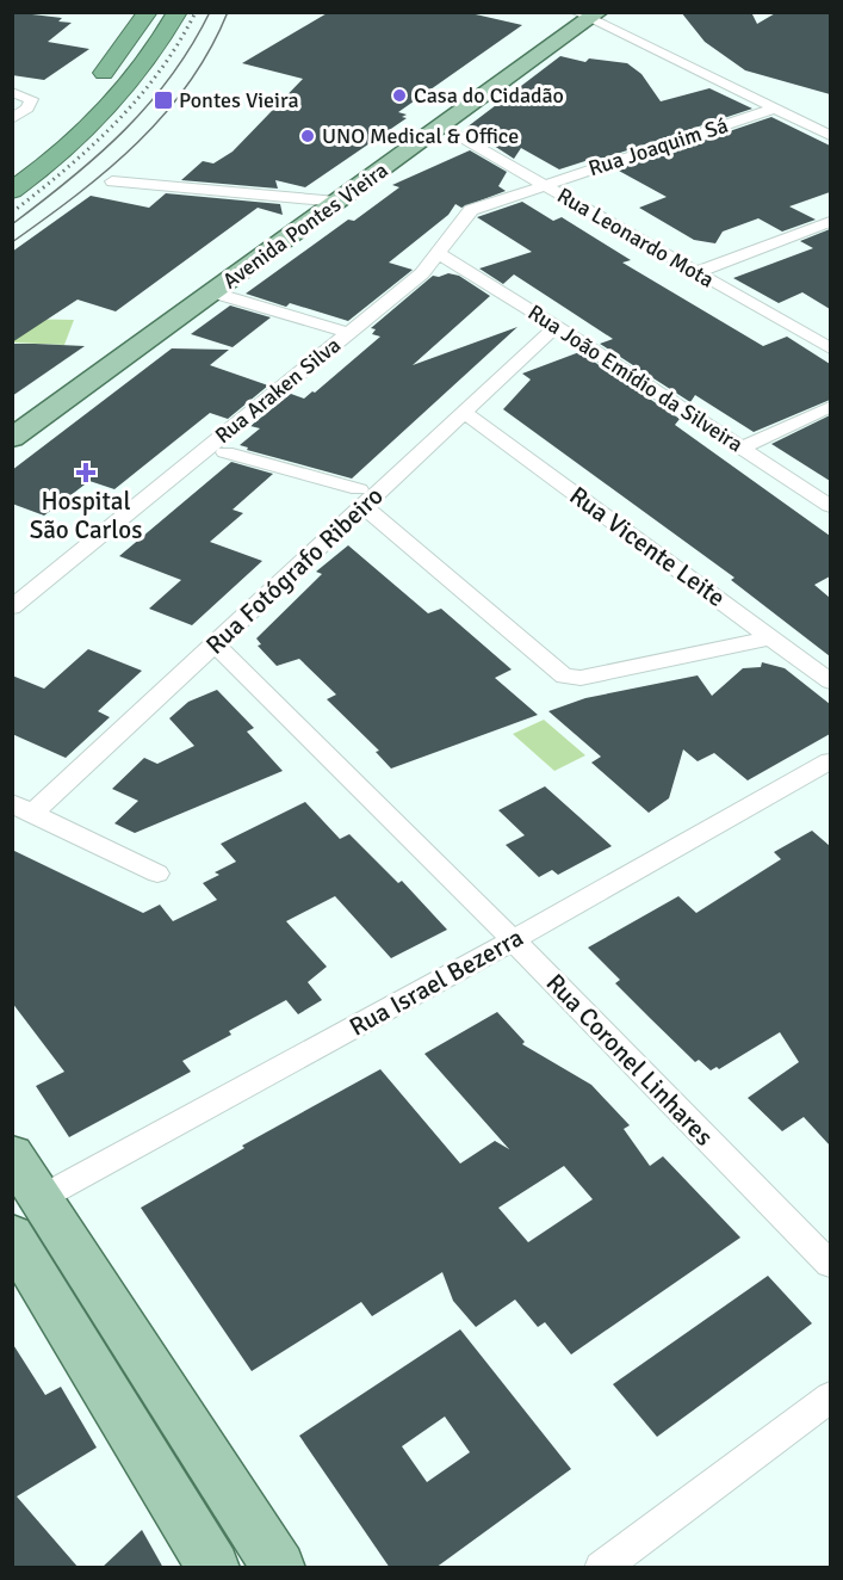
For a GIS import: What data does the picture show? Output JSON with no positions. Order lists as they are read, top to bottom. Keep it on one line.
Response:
{"streets":{"main road":["Avenida Pontes Vieira"],"street":["Rua Joaquim Sá","Rua Leonardo Mota","Rua João Emídio da Silveira","Rua Araken Silva","Rua Vicente Leite","Rua Fotógrafo Ribeiro","Rua Israel Bezerra","Rua Coronel Linhares"]},"crossings":[["Rua Joaquim Sá","Rua Leonardo Mota"],["Rua Joaquim Sá","Rua Araken Silva"],["Avenida Pontes Vieira","Rua Leonardo Mota"],["Rua Leonardo Mota","Rua Araken Silva"],["Rua João Emídio da Silveira","Rua Araken Silva"],["Rua João Emídio da Silveira","Rua Fotógrafo Ribeiro"],["Rua Vicente Leite","Rua Fotógrafo Ribeiro"],["Rua Fotógrafo Ribeiro","Rua Coronel Linhares"],["Rua Israel Bezerra","Rua Coronel Linhares"]],"places":{"other":["Casa do Cidadão","UNO Medical & Office"],"transit":["Pontes Vieira"],"health":["Hospital São Carlos"]}}
